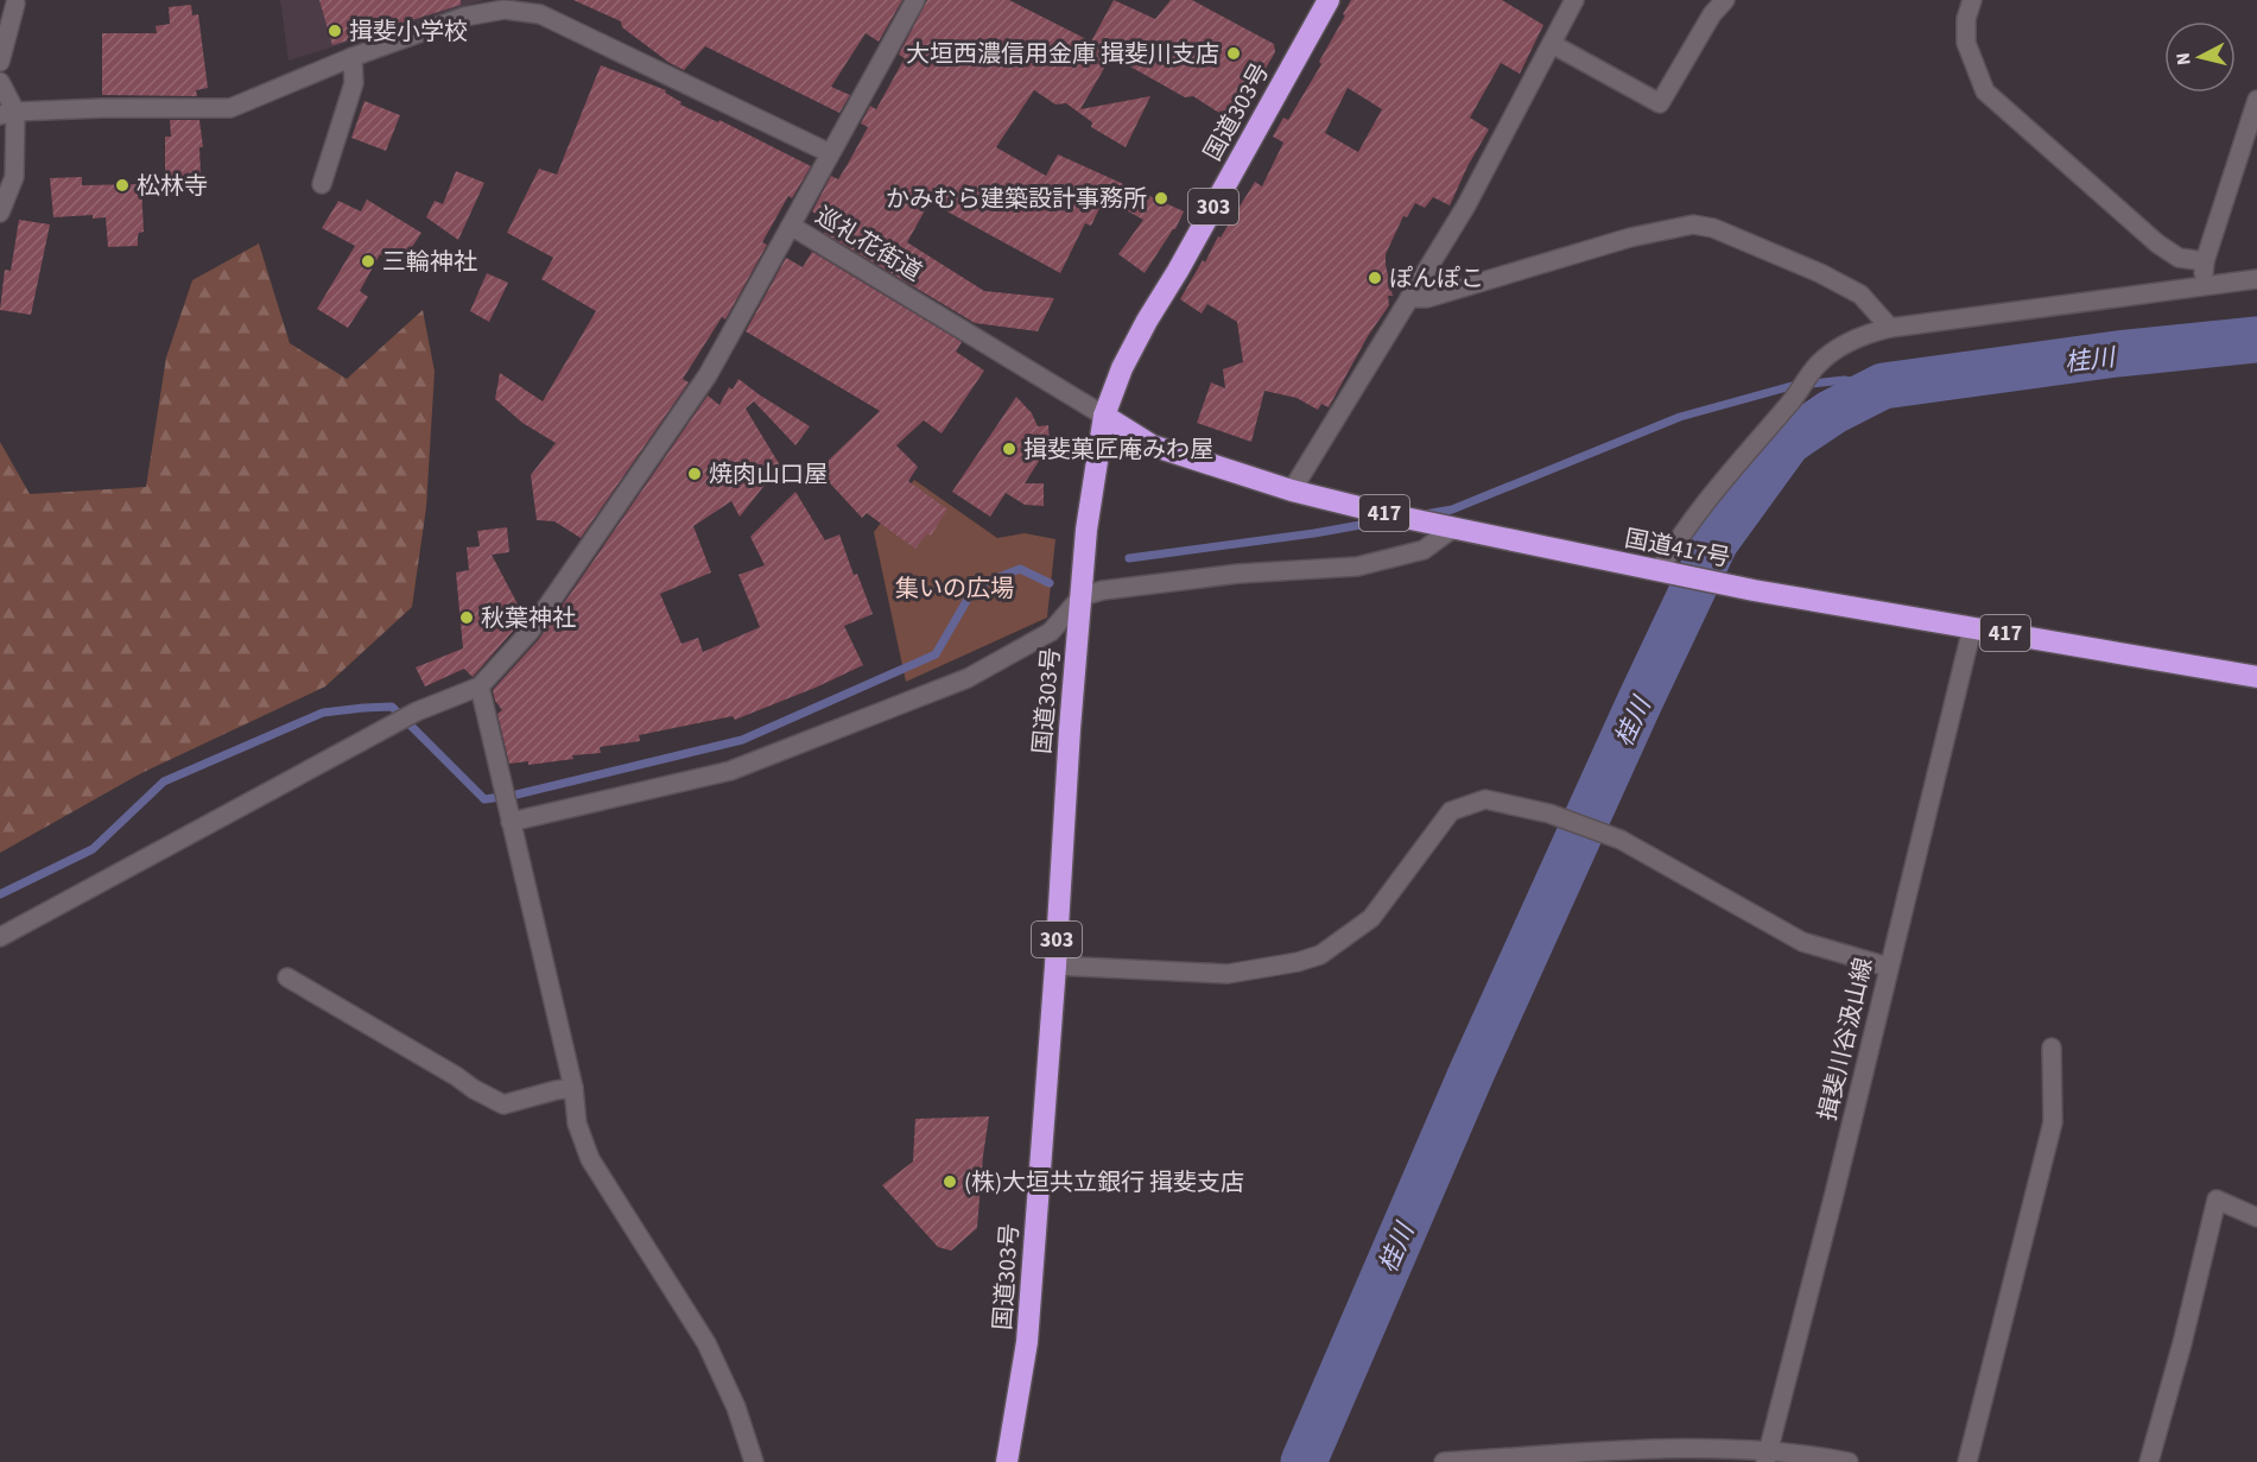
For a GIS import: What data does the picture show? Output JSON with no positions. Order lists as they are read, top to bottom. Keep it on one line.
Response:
{"streets":{"highway":["国道303号","303","417","国道417号"],"street":["巡礼花街道","揖斐川谷汲山線"]},"crossings":[["国道303号","巡礼花街道"],["国道303号","国道417号"],["巡礼花街道","国道417号"],["国道417号","揖斐川谷汲山線"]],"water":["桂川"],"parks":["集いの広場"],"places":["揖斐小学校","大垣西濃信用金庫 揖斐川支店","松林寺","かみむら建築設計事務所","三輪神社","ぽんぽこ","揖斐菓匠庵みわ屋","焼肉山口屋","秋葉神社","(株)大垣共立銀行 揖斐支店"],"north":"left"}
